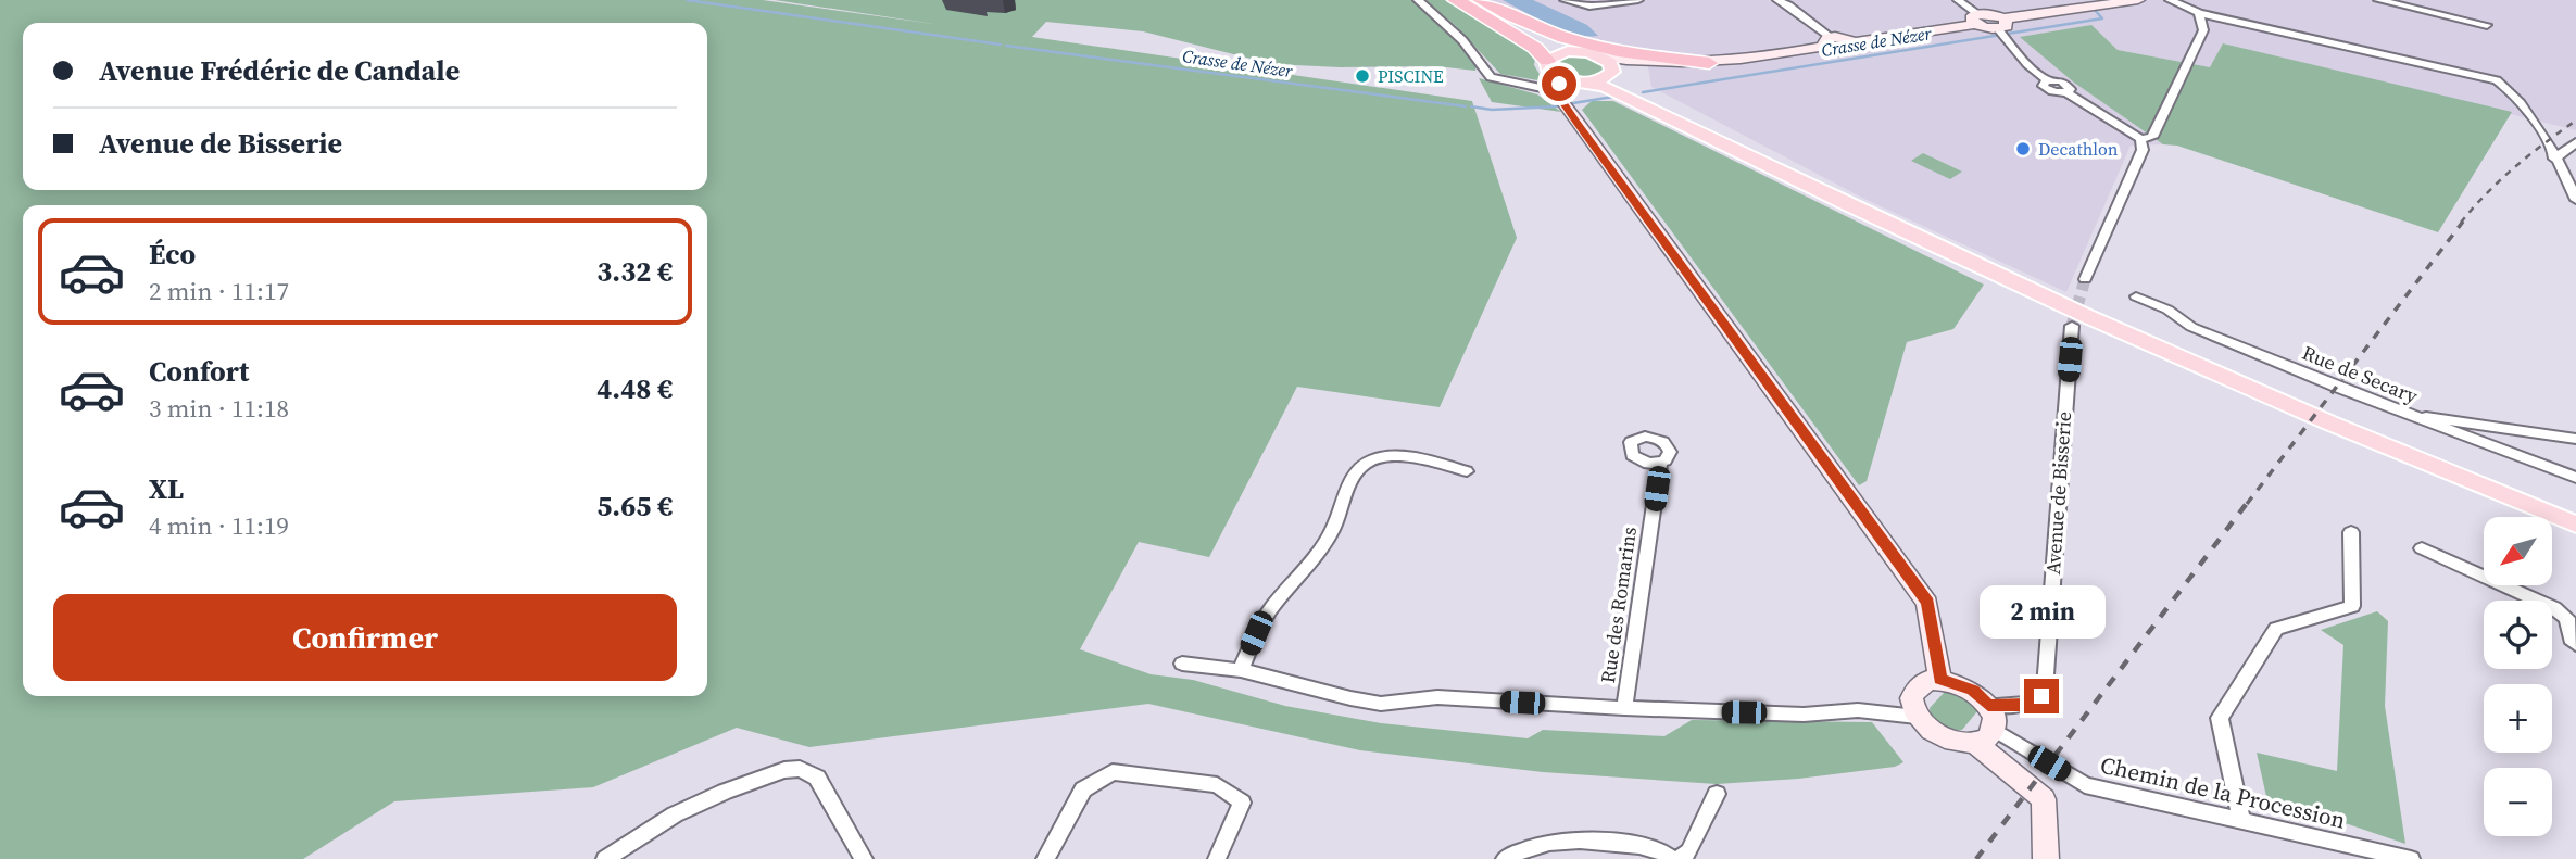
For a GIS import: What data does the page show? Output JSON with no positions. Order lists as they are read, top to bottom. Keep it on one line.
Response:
{"streets":{"street":["Rue de Secary","Avenue de Bisserie","Rue des Romarins","Chemin de la Procession"]},"crossings":[["Avenue de Bisserie","Chemin de la Procession"]],"water":["Crasse de Nézer"],"places":["PISCINE","Decathlon"],"north":"bottom left","page":{"banner":["Avenue Frédéric de Candale","Avenue de Bisserie"],"list":[{"name":"Éco","note":"2 min · 11:17","value":"3.32 €"},{"name":"Confort","note":"3 min · 11:18","value":"4.48 €"},{"name":"XL","note":"4 min · 11:19","value":"5.65 €"}],"map_buttons":["+","−"],"buttons":"Confirmer","bubble":"2 min"}}
